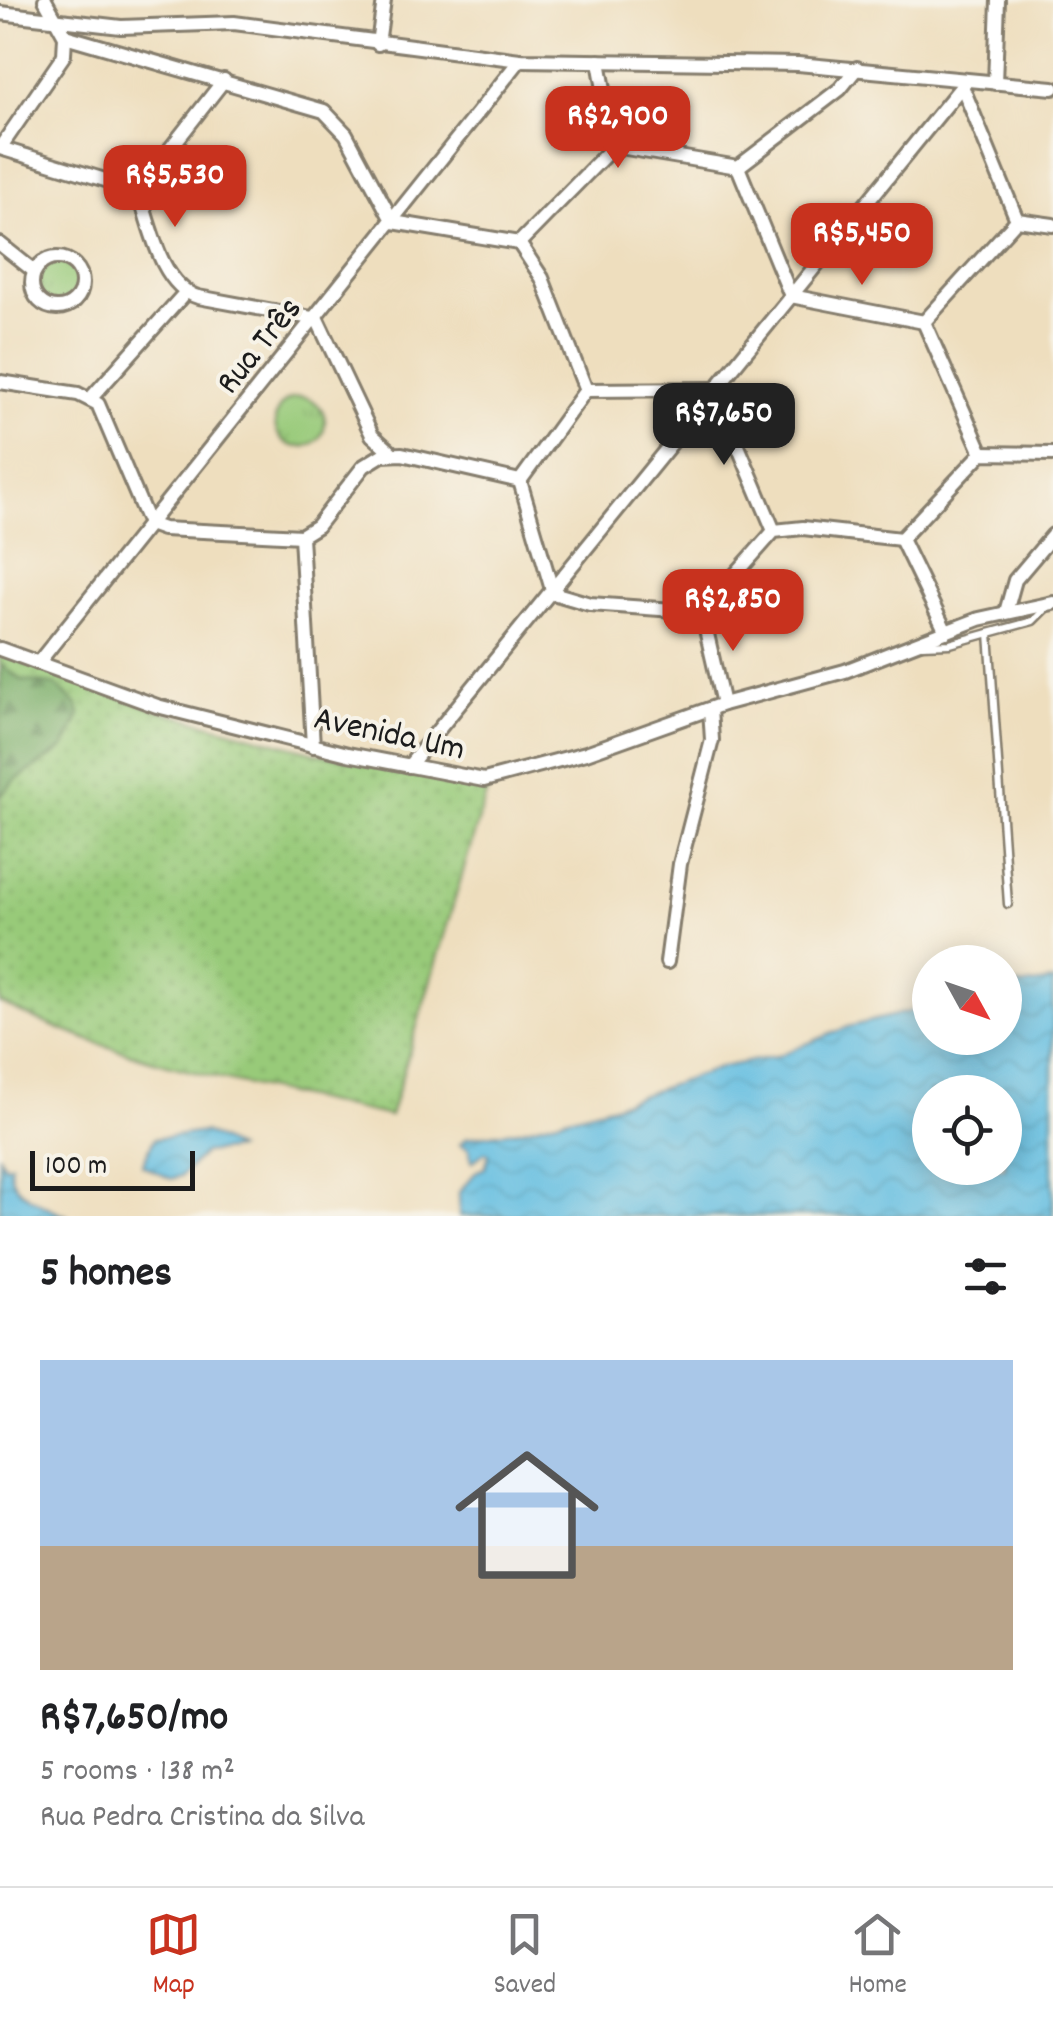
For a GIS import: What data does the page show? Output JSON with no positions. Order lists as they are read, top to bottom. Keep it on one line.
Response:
{"streets":{"street":["Rua Três","Avenida Um"]},"crossings":[["Rua Três","Avenida Um"]],"scale_bar":"100 m","north":"bottom right","page":{"price":["R$2,900","R$5,530","R$5,450","R$7,650","R$2,850"],"scale":"100 m","heading":"5 homes","list":[{"name":"R$7,650/mo","note":"5 rooms · 138 m² · Rua Pedra Cristina da Silva"}],"tabs":["Map","Saved","Home"]}}
